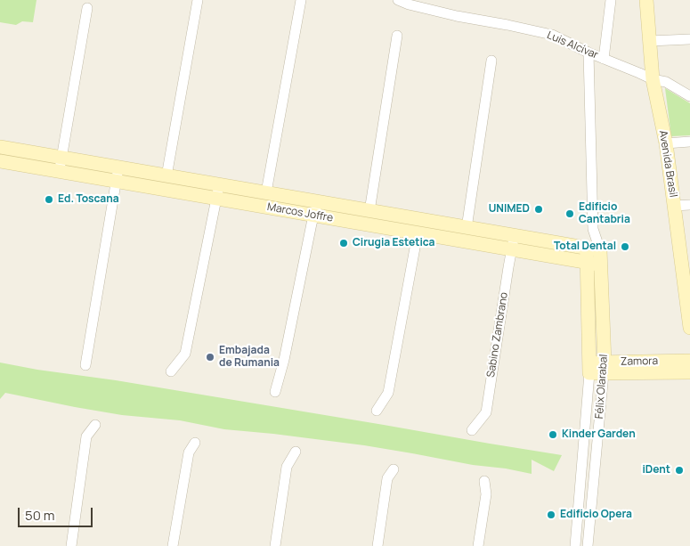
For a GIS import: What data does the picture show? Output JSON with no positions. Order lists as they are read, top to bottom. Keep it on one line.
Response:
{"streets":{"street":["Luis Alcívar","Avenida Brasil","Marcos Joffre","Sabino Zambrano","Zamora","Félix Olarabal"]},"crossings":[["Luis Alcívar","Avenida Brasil"],["Luis Alcívar","Félix Olarabal"],["Marcos Joffre","Sabino Zambrano"],["Marcos Joffre","Félix Olarabal"],["Zamora","Félix Olarabal"]],"places":["Ed. Toscana","UNIMED","Edificio Cantabria","Cirugia Estetica","Total Dental","Embajada de Rumania","Kinder Garden","iDent","Edificio Opera"],"scale_bar":"50 m"}
